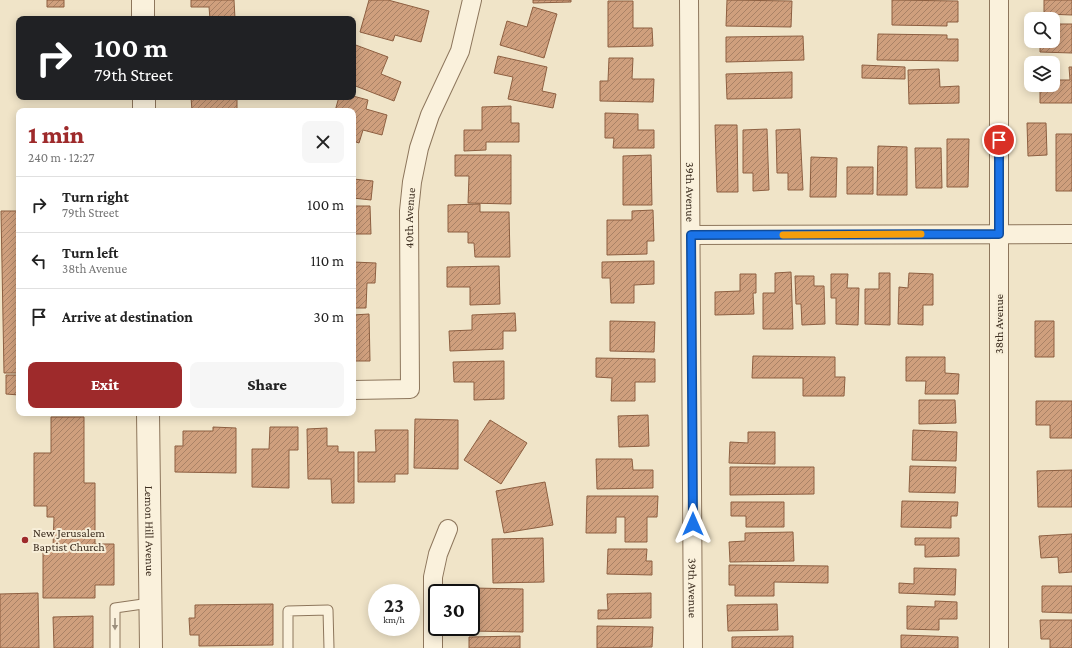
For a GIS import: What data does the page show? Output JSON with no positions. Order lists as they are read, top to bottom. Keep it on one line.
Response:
{"streets":{"street":["39th Avenue","40th Avenue","38th Avenue","Lemon Hill Avenue"]},"places":["New Jerusalem Baptist Church"],"page":{"turn":["100 m","79th Street"],"heading":["1 min","240 m · 12:27"],"list":[{"name":"Turn right","note":"79th Street","value":"100 m"},{"name":"Turn left","note":"38th Avenue","value":"110 m"},{"name":"Arrive at destination","value":"30 m"}],"buttons":["Exit","Share"],"speed":"23 km/h","limit":"30"}}
